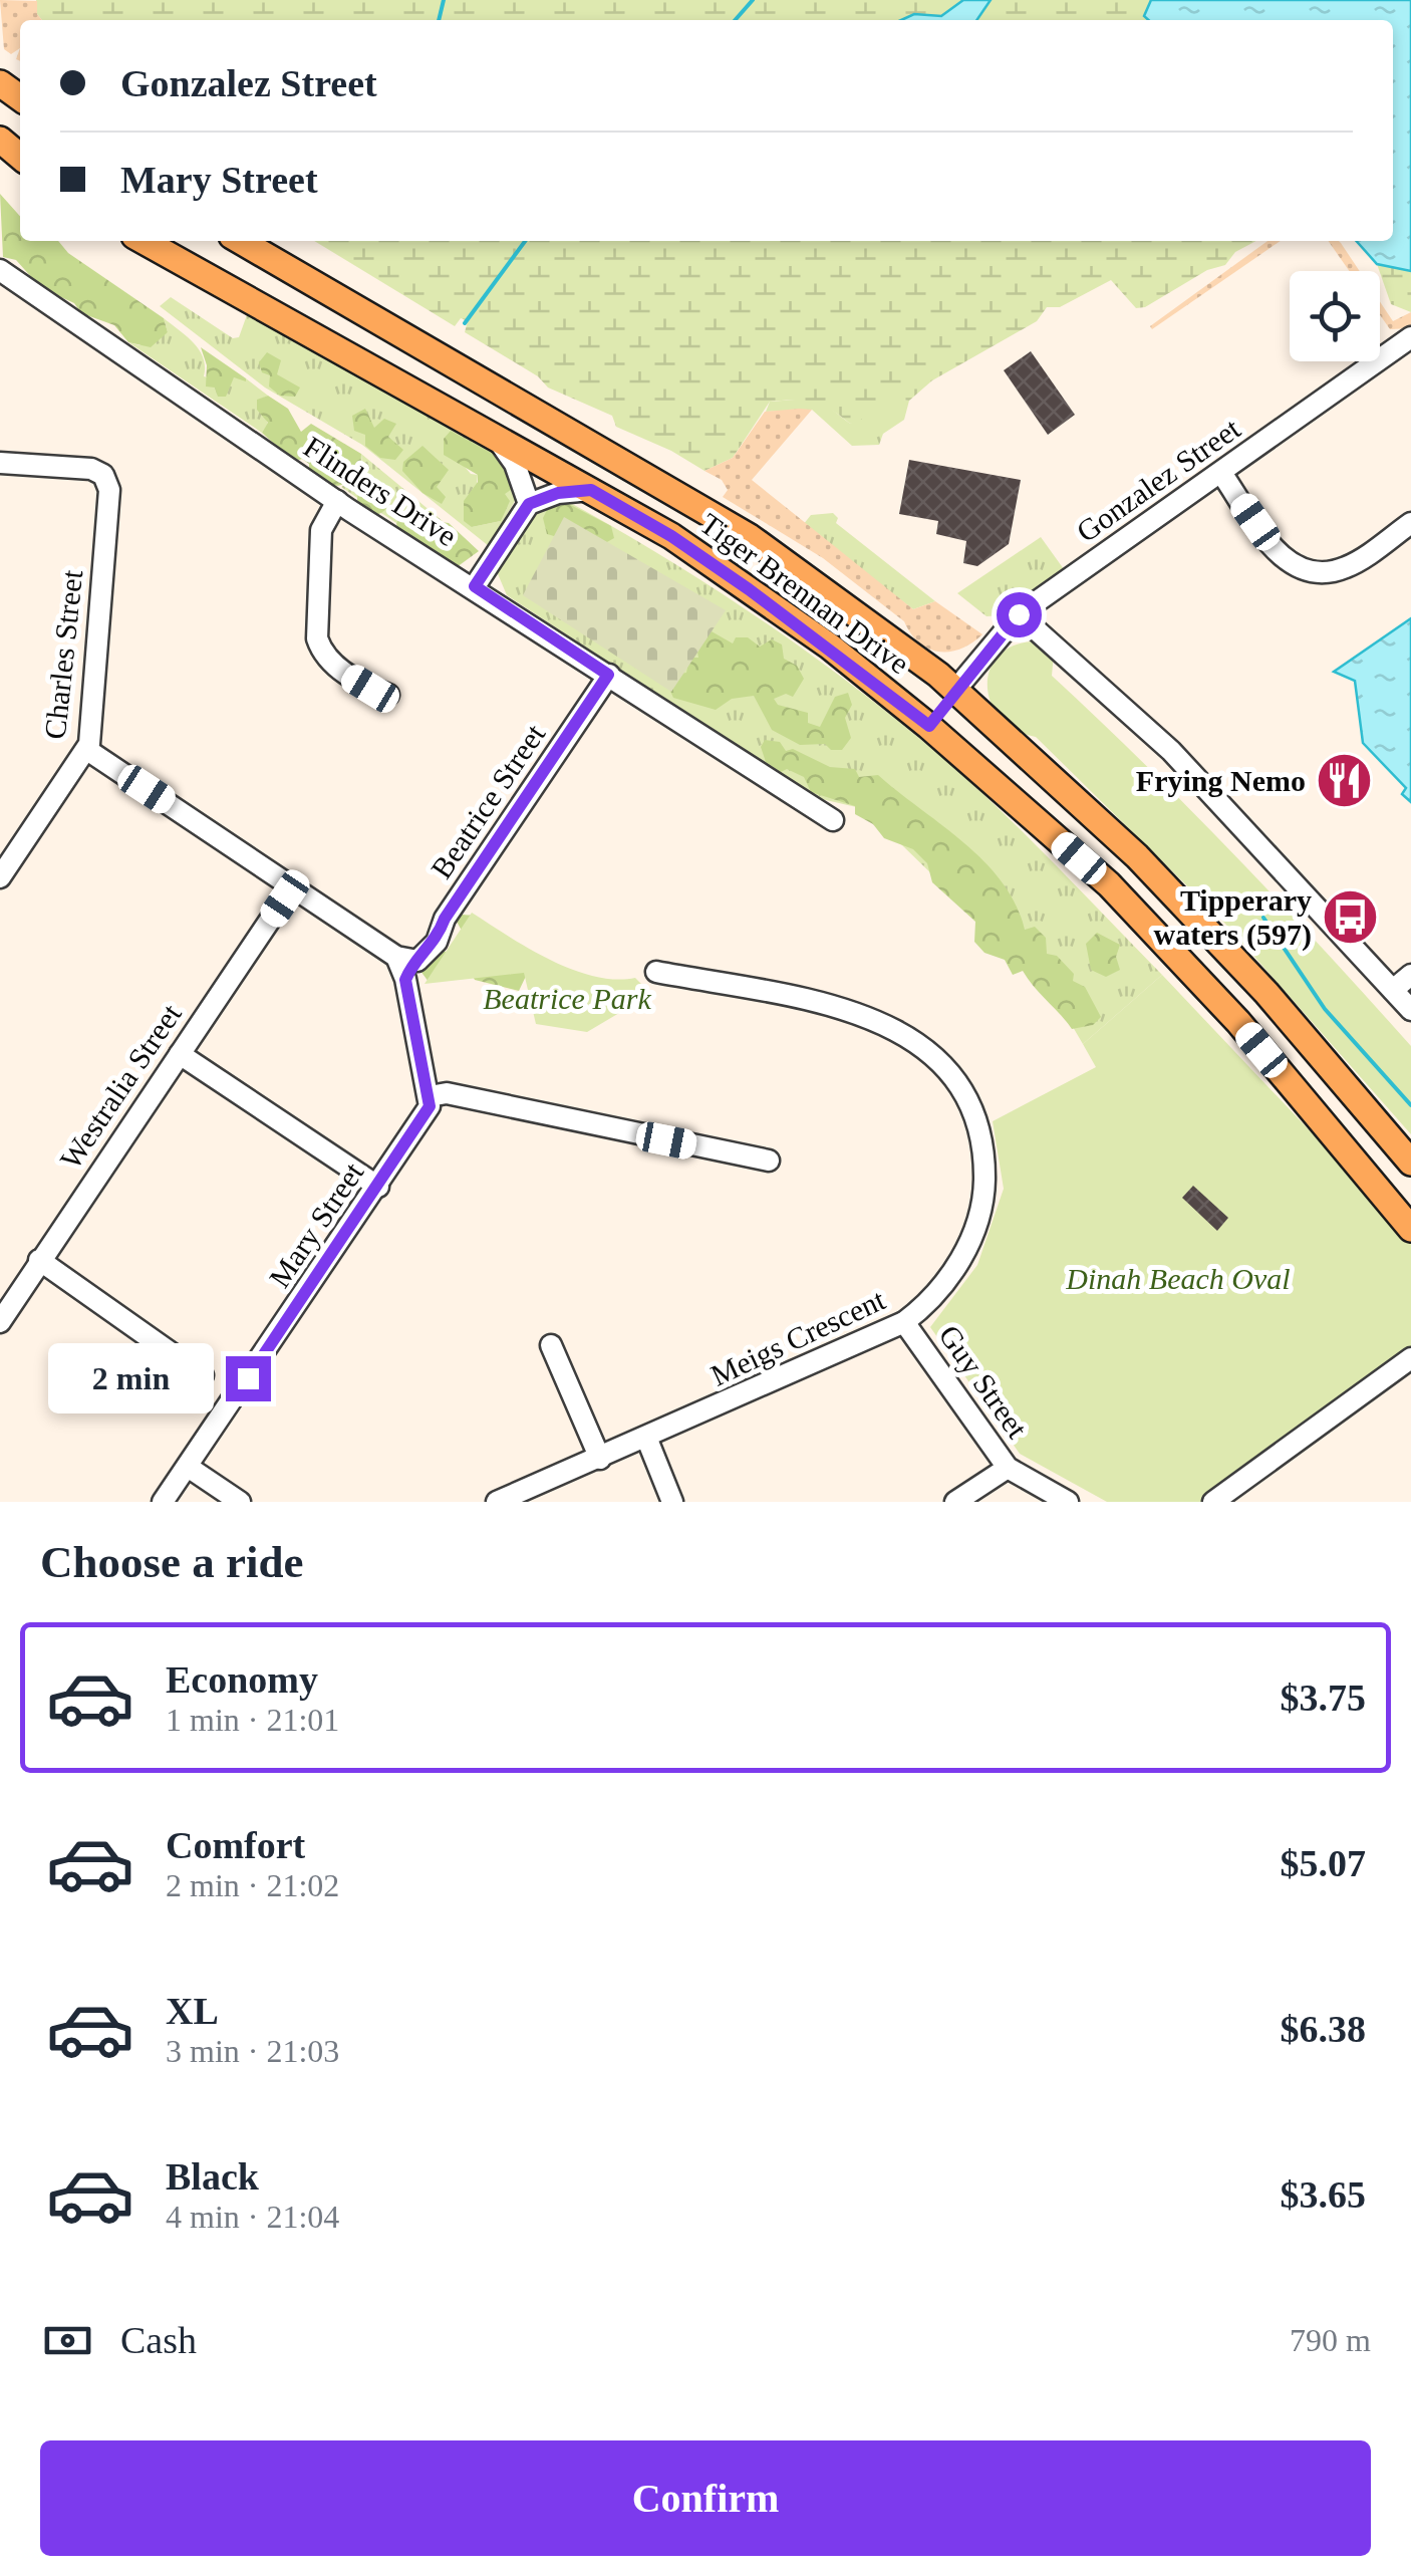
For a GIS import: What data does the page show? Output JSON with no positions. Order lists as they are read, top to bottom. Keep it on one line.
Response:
{"streets":{"main road":["Tiger Brennan Drive"],"street":["Gonzalez Street","Flinders Drive","Charles Street","Beatrice Street","Westralia Street","Mary Street","Meigs Crescent","Guy Street"]},"crossings":[["Gonzalez Street","Tiger Brennan Drive"],["Flinders Drive","Beatrice Street"],["Meigs Crescent","Guy Street"]],"parks":["Beatrice Park","Dinah Beach Oval"],"places":{"restaurant":["Frying Nemo"],"bus stop":["Tipperary waters (597)"]},"page":{"banner":["Gonzalez Street","Mary Street"],"bubble":"2 min","heading":"Choose a ride","list":[{"name":"Economy","note":"1 min · 21:01","value":"$3.75"},{"name":"Comfort","note":"2 min · 21:02","value":"$5.07"},{"name":"XL","note":"3 min · 21:03","value":"$6.38"},{"name":"Black","note":"4 min · 21:04","value":"$3.65"}],"pay":["Cash","790 m"],"buttons":"Confirm"}}
